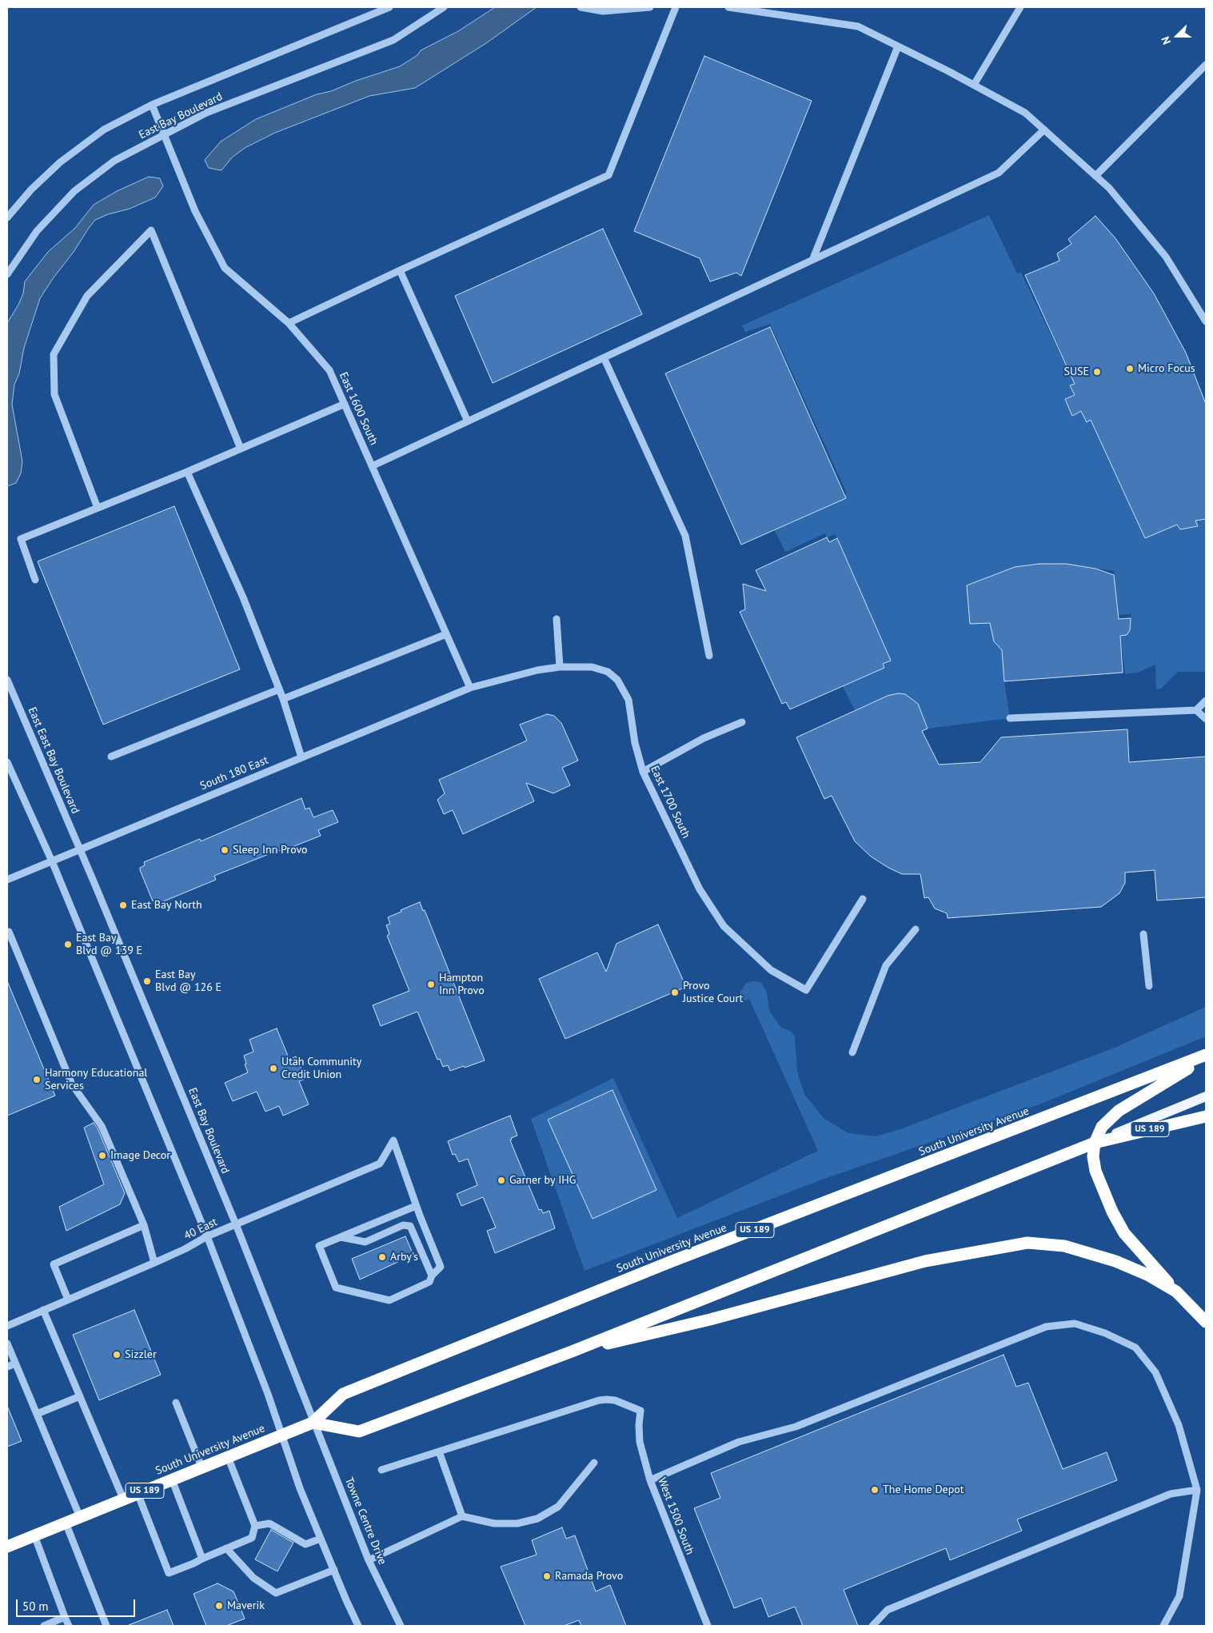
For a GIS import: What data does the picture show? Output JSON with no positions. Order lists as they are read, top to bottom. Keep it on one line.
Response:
{"streets":{"highway":["US 189","South University Avenue"],"street":["East Bay Boulevard","East 1600 South","East East Bay Boulevard","South 180 East","East 1700 South","40 East","West 1500 South","Towne Centre Drive"]},"crossings":[["East Bay Boulevard","East 1600 South"],["East Bay Boulevard","East East Bay Boulevard"],["East Bay Boulevard","South 180 East"],["East Bay Boulevard","US 189"],["East Bay Boulevard","South University Avenue"],["East Bay Boulevard","40 East"],["East Bay Boulevard","Towne Centre Drive"],["East 1600 South","South 180 East"],["East 1600 South","East 1700 South"],["East East Bay Boulevard","South 180 East"],["South 180 East","East 1700 South"],["US 189","South University Avenue"],["US 189","Towne Centre Drive"],["South University Avenue","Towne Centre Drive"]],"places":["Micro Focus","SUSE","Sleep Inn Provo","East Bay North","East Bay Blvd @ 139 E","East Bay Blvd @ 126 E","Hampton Inn Provo","Provo Justice Court","Utah Community Credit Union","Harmony Educational Services","Image Decor","Garner by IHG","Arby's","Sizzler","The Home Depot","Ramada Provo","Maverik"],"scale_bar":"50 m","north":"left"}
